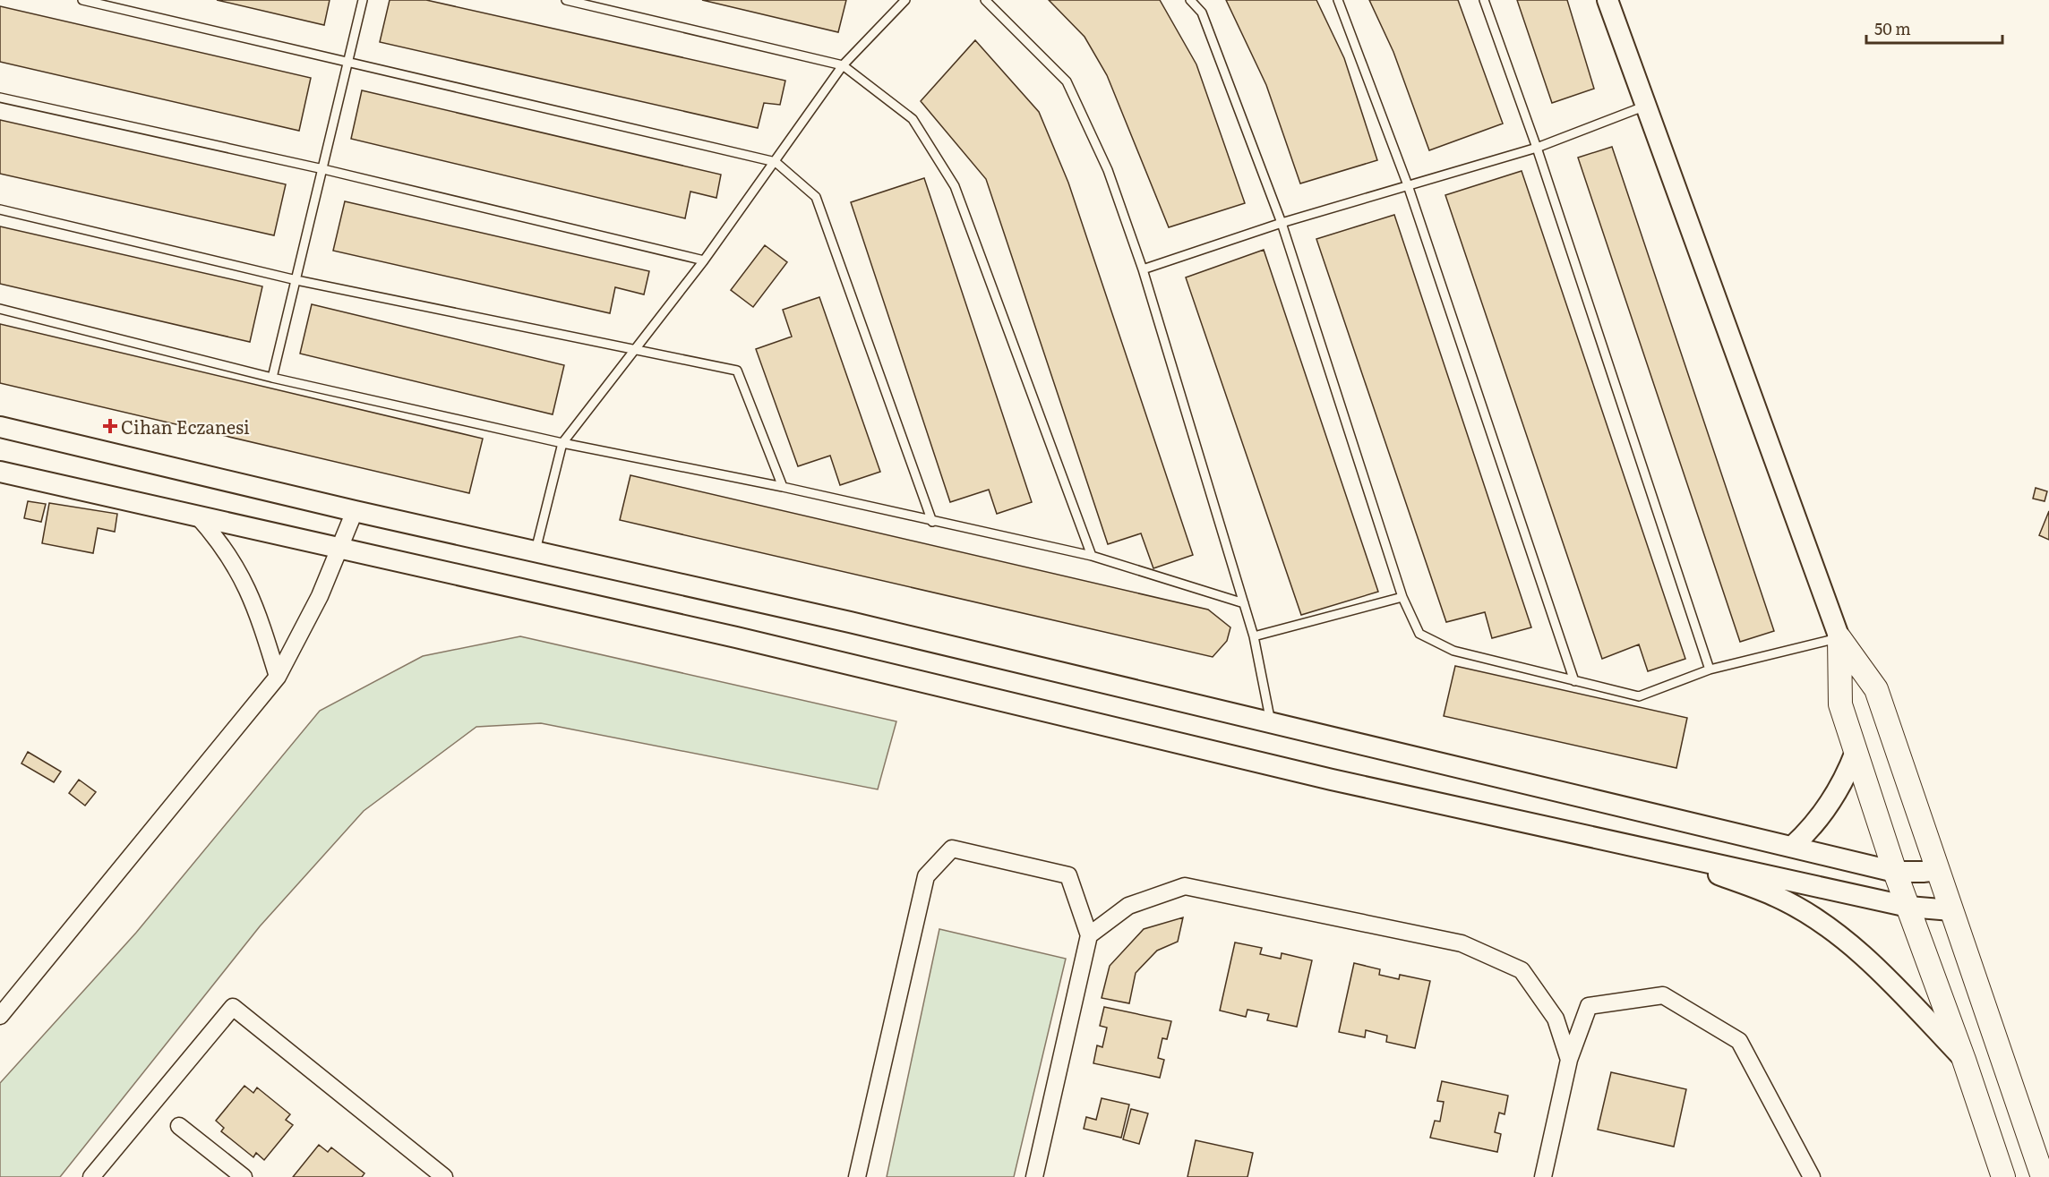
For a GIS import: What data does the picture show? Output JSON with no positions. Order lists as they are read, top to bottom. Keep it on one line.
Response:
{"places":{"health":["Cihan Eczanesi"]},"scale_bar":"50 m"}
